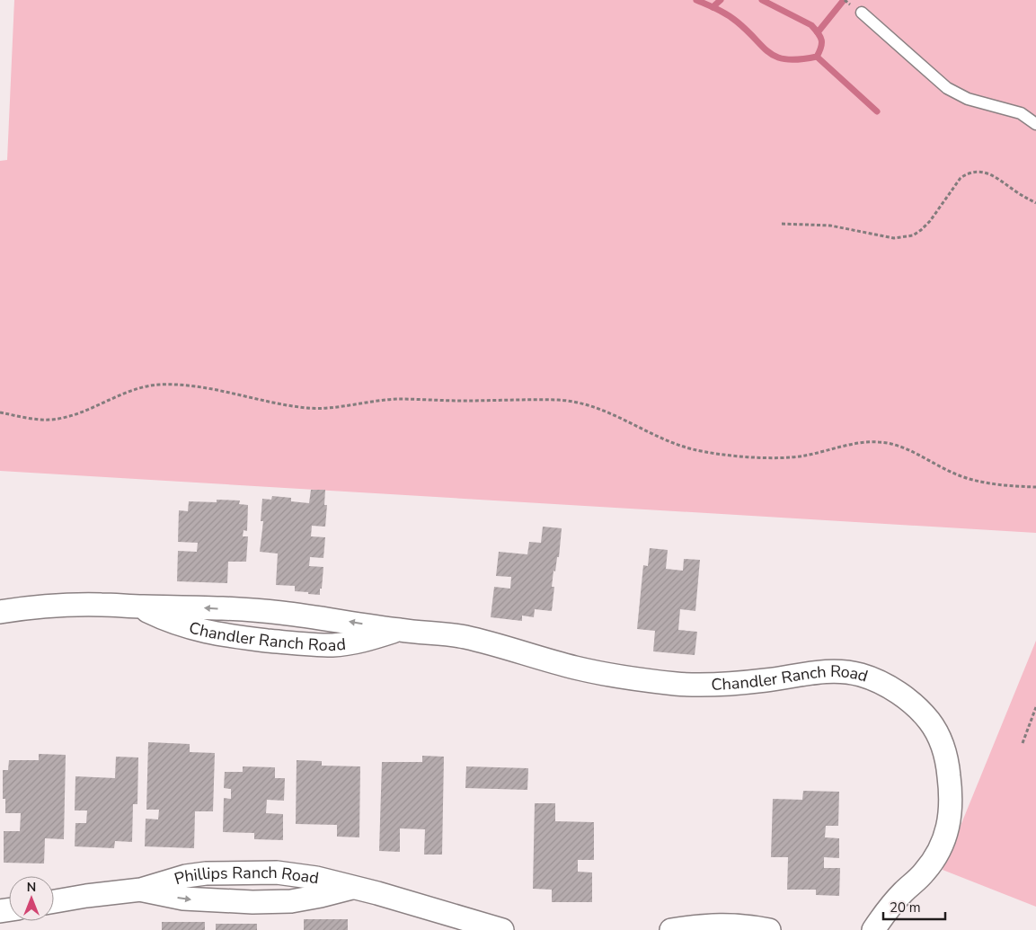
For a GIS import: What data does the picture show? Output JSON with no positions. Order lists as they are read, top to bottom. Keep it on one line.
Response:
{"streets":{"street":["Chandler Ranch Road","Phillips Ranch Road"]},"scale_bar":"20 m","north":"top"}
